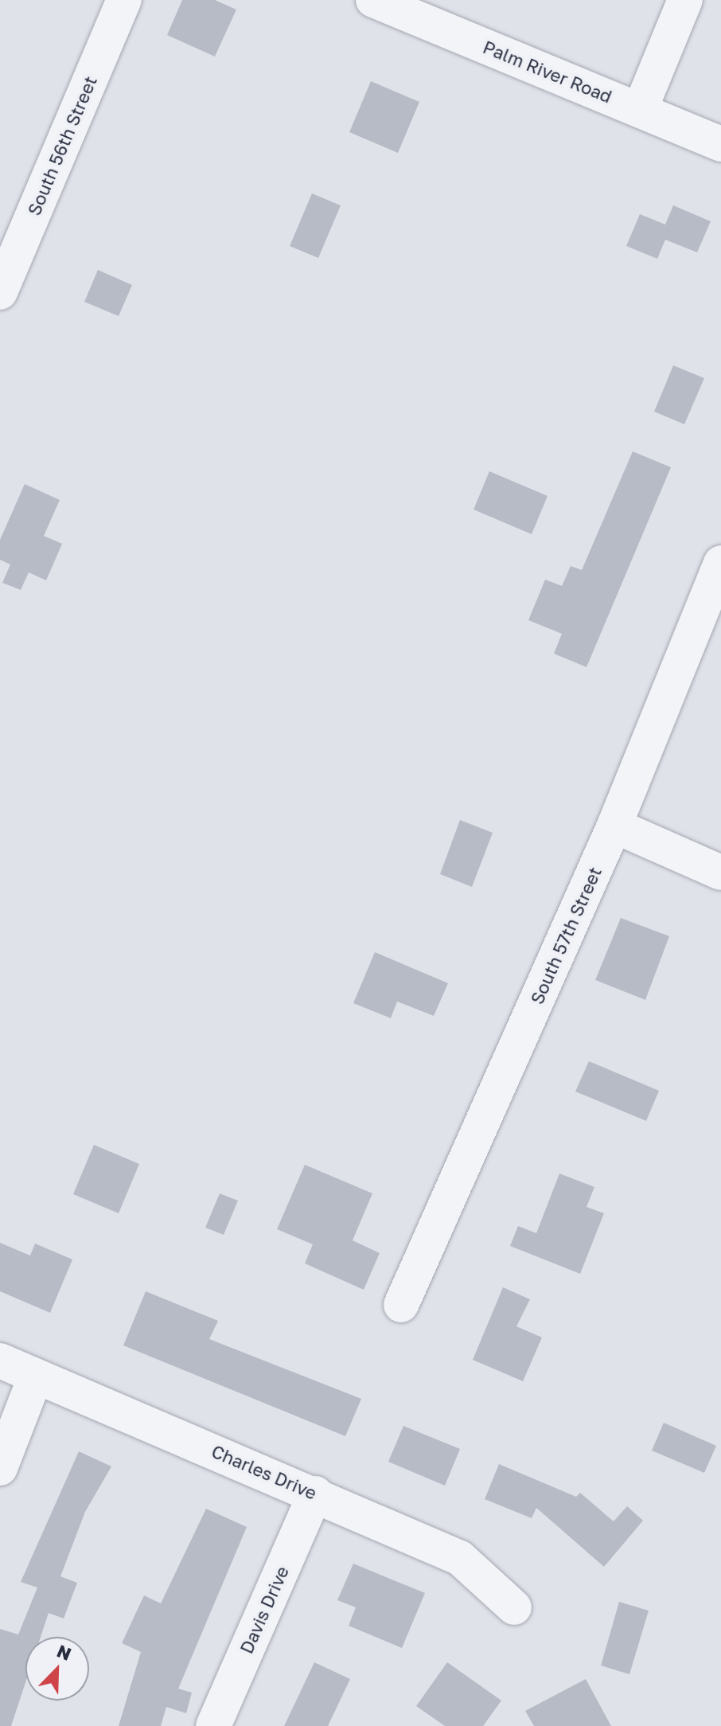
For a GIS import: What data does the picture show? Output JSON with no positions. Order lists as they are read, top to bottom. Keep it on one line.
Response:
{"streets":{"street":["Palm River Road","South 56th Street","South 57th Street","Charles Drive","Davis Drive"]},"crossings":[["Charles Drive","Davis Drive"]],"north":"top right"}
